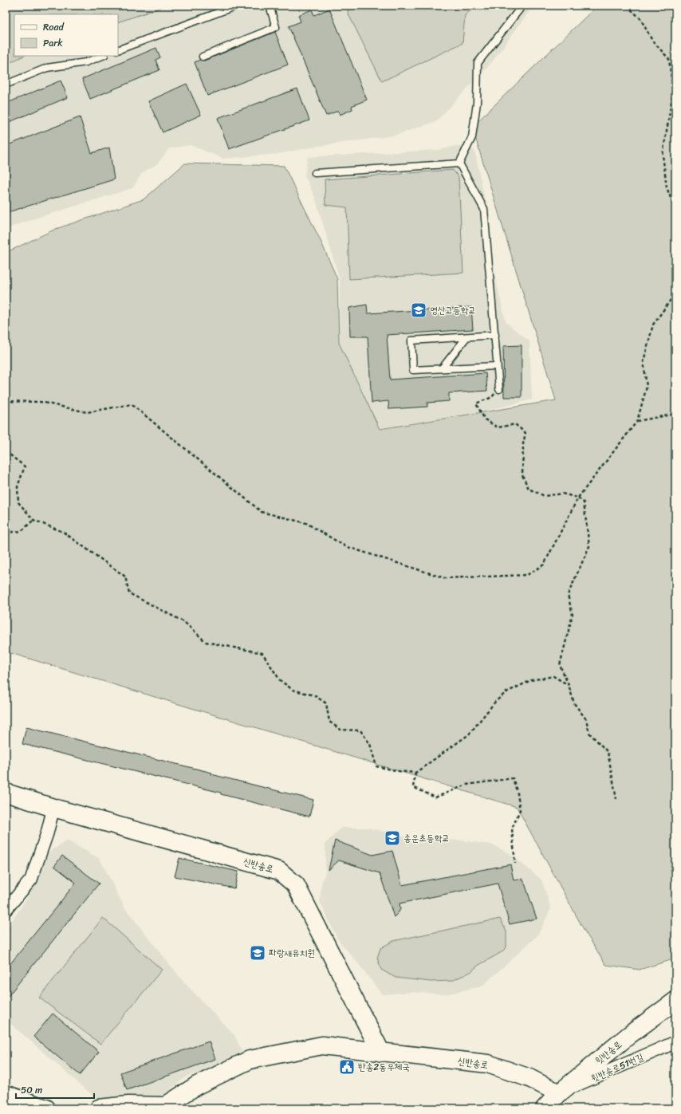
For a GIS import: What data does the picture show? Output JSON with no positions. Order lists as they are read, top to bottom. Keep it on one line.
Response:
{"streets":{"main road":["신반송로","윗반송로"],"street":["윗반송로51번길"]},"crossings":[["신반송로","윗반송로"],["신반송로","윗반송로51번길"],["윗반송로","윗반송로51번길"]],"places":{"school or university":["영산고등학교","송운초등학교","파랑새유치원"],"public building":["반송2동우체국"]},"legend":["Road","Park"],"scale_bar":"50 m"}
